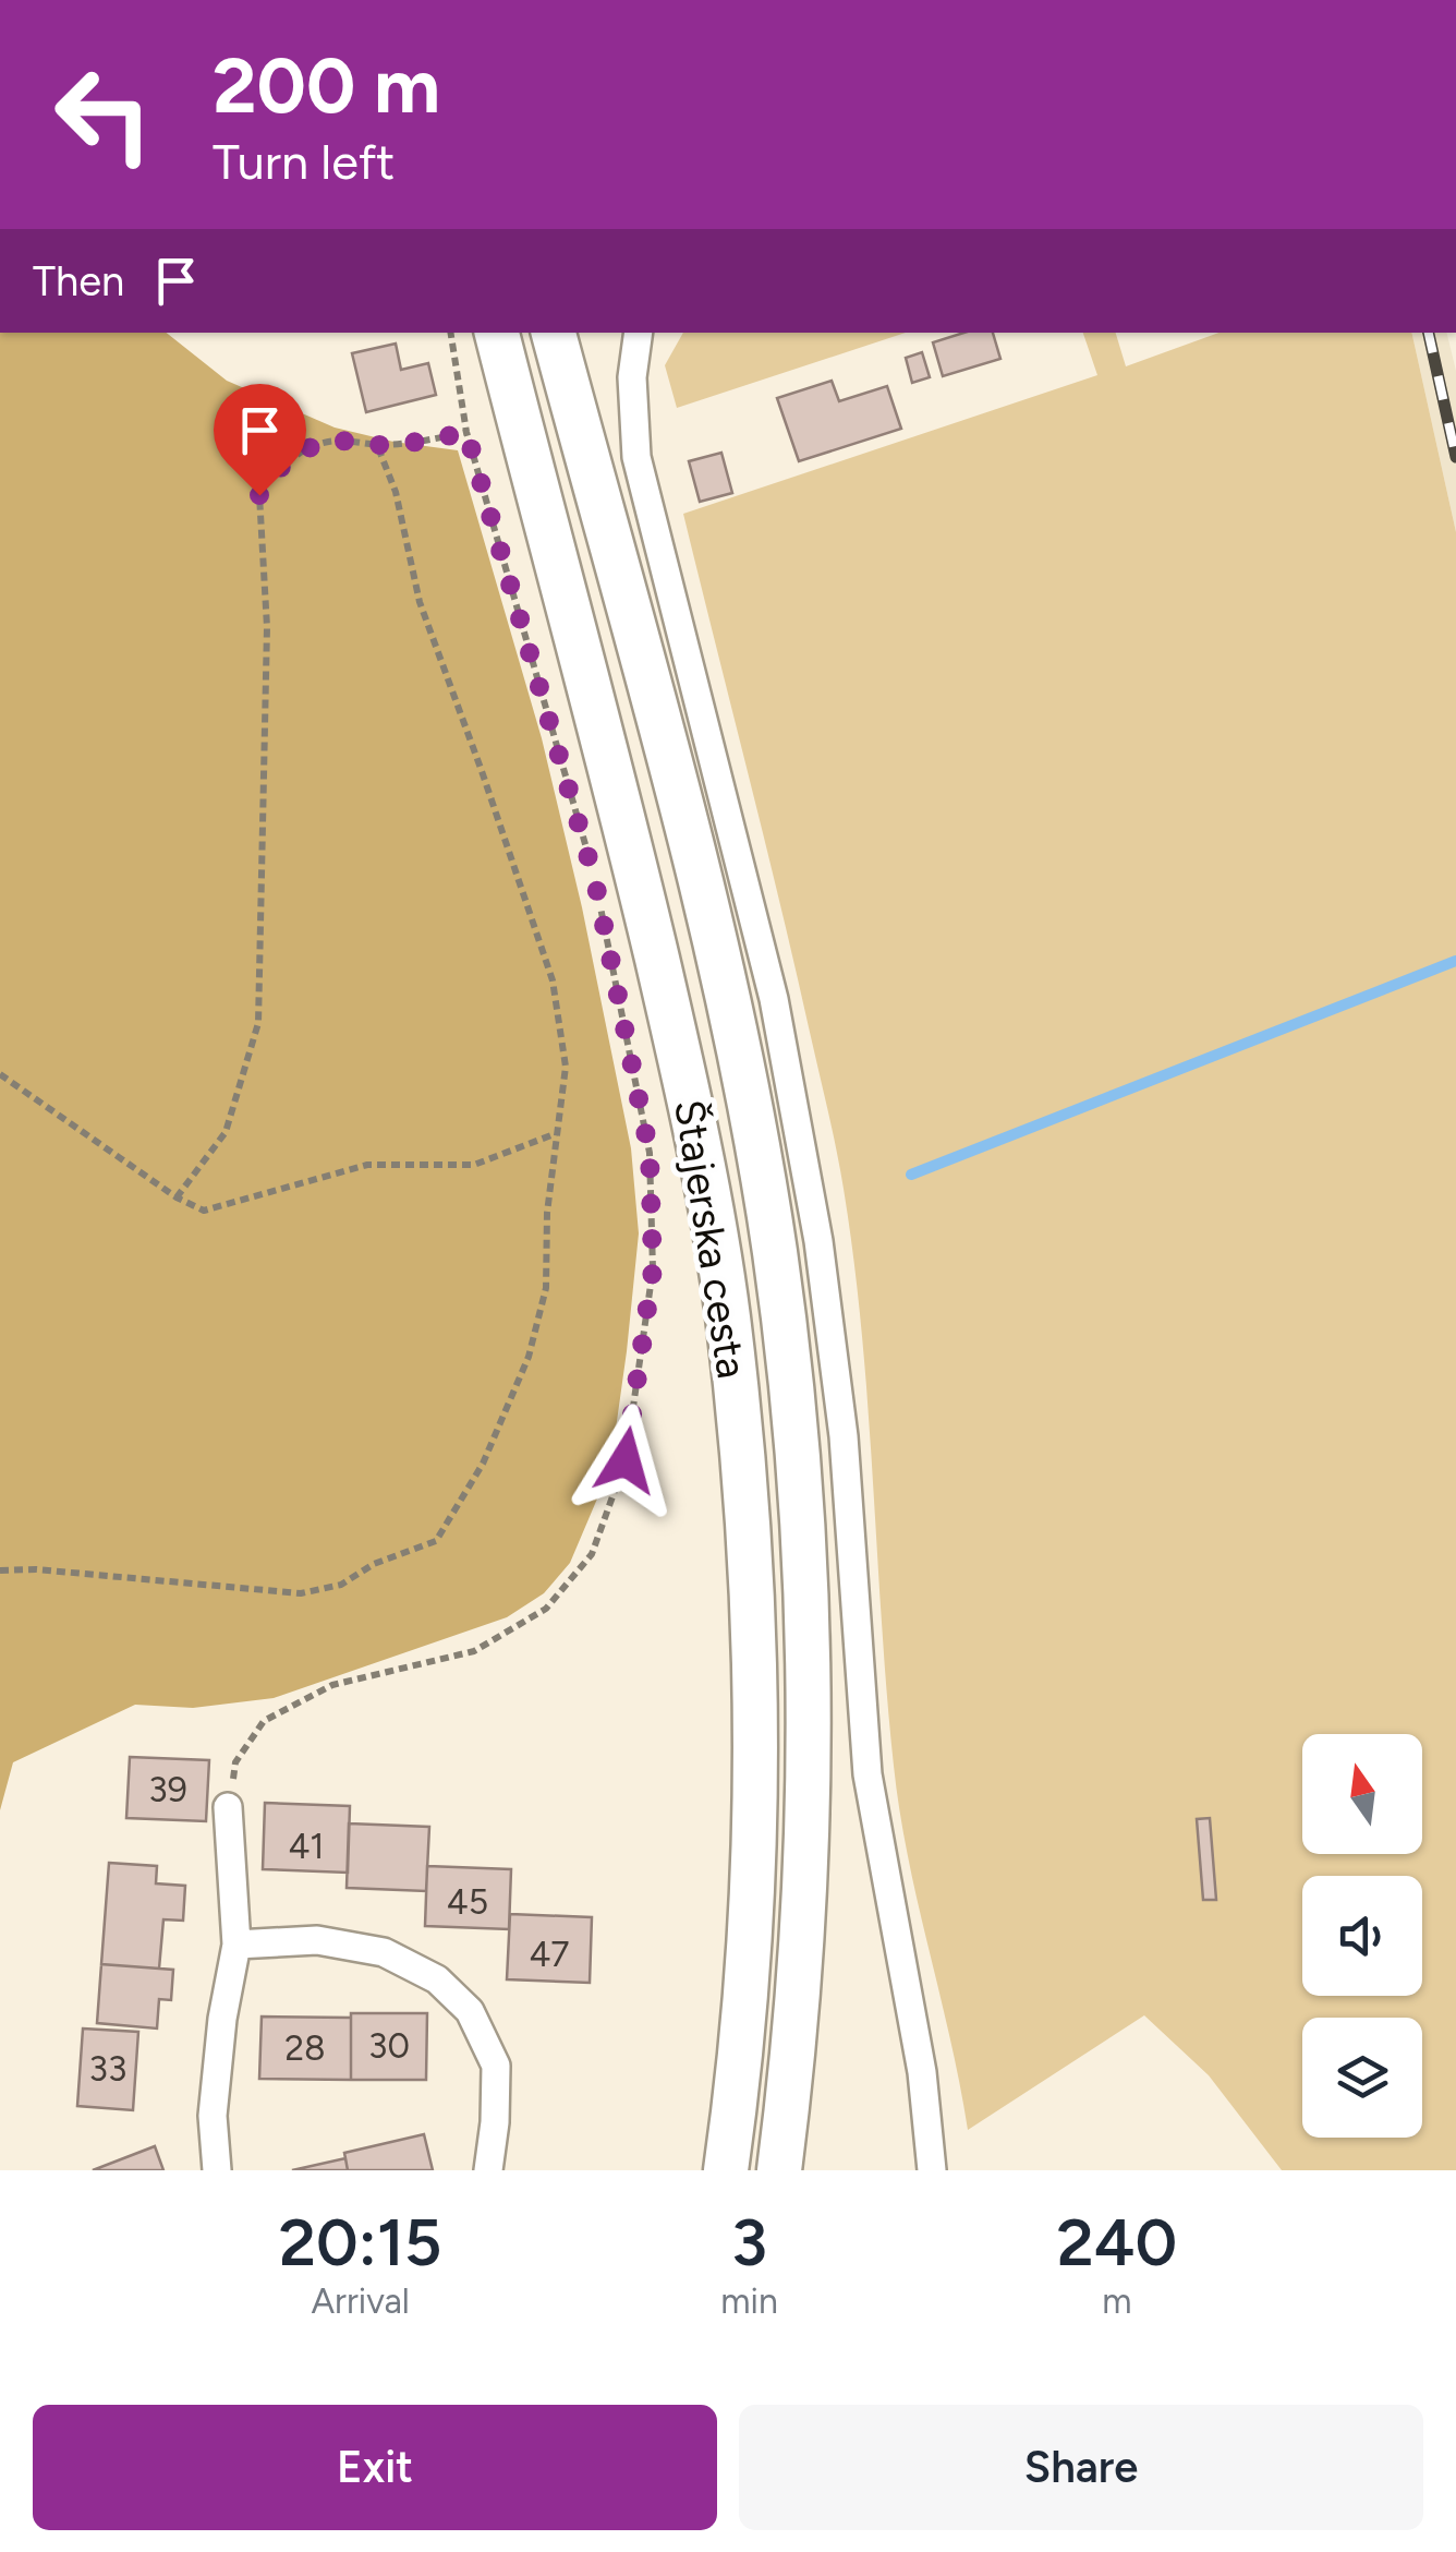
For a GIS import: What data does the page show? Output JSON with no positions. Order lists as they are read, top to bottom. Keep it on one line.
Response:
{"streets":{"main road":["Štajerska cesta"]},"house_numbers":["39","41","45","47","30","28","33"],"north":"top","page":{"turn":["200 m","Turn left"],"then":"Then","eta":["20:15","Arrival","3","min","240","m"],"buttons":["Exit","Share"]}}
